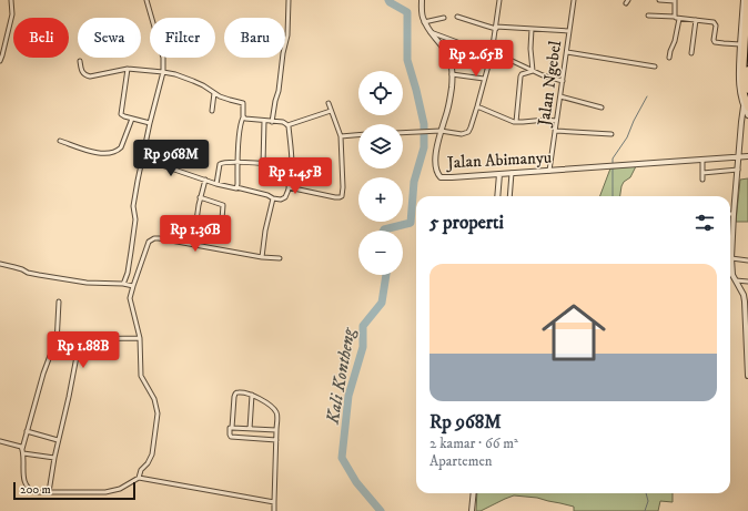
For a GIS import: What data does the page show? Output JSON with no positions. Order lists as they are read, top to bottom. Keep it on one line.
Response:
{"streets":{"street":["Jalan Ngebel","Jalan Abimanyu"]},"crossings":[["Jalan Ngebel","Jalan Abimanyu"]],"water":["Kali Kontheng"],"scale_bar":"200 m","page":{"chip":["Beli","Sewa","Filter","Baru"],"price":["Rp 2.65B","Rp 968M","Rp 1.45B","Rp 1.36B","Rp 1.88B"],"map_buttons":["+","−"],"heading":"5 properti","list":[{"name":"Rp 968M","note":"2 kamar · 66 m² · Apartemen"}],"scale":"200 m"}}
